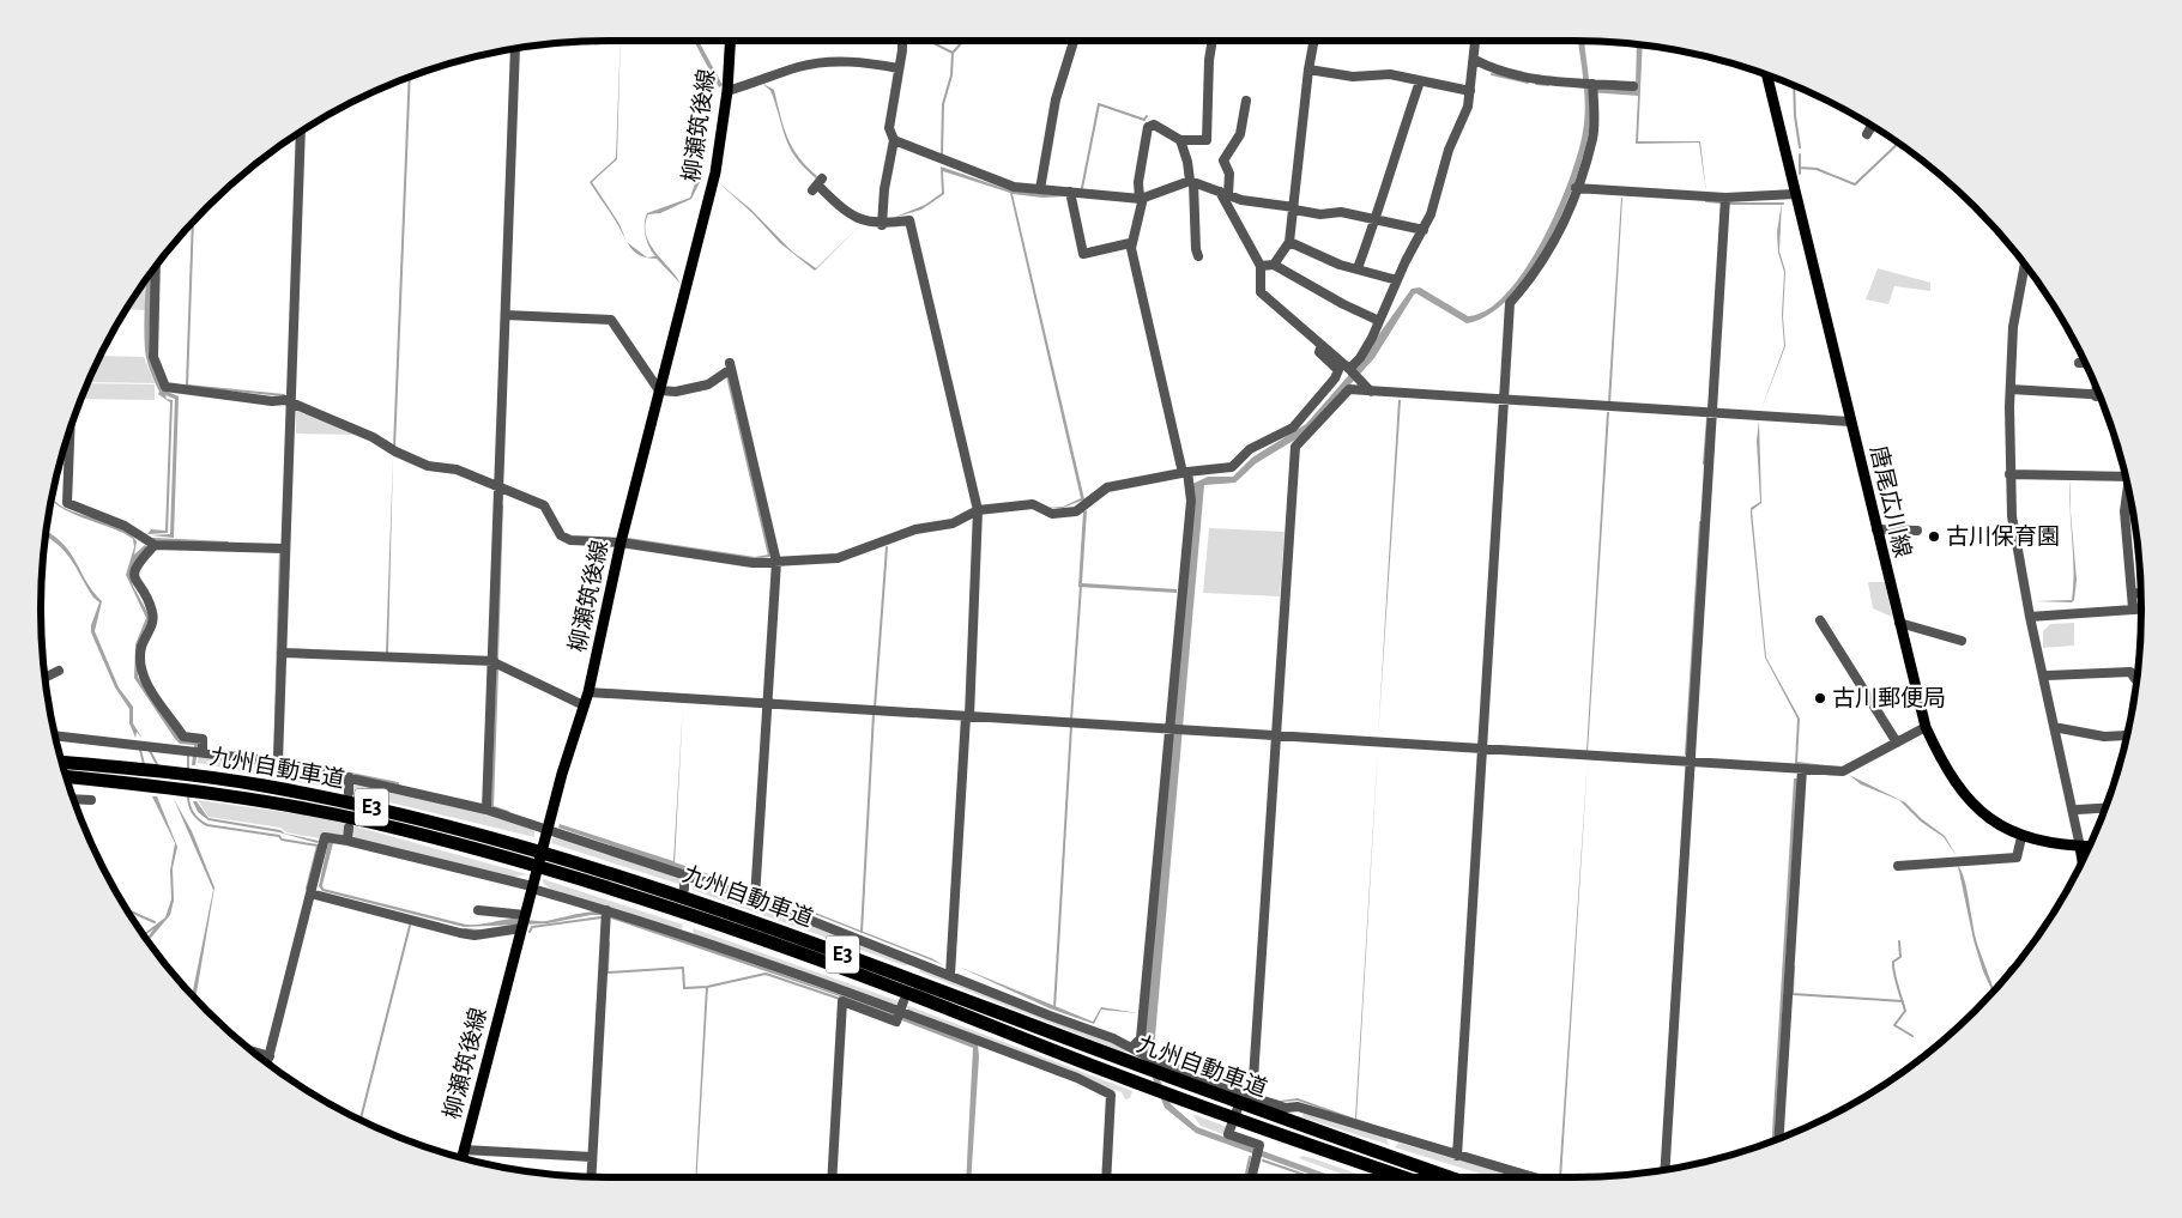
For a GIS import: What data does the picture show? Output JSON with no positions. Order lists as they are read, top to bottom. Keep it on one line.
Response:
{"streets":{"highway":["九州自動車道","E3"],"main road":["柳瀬筑後線","唐尾広川線"]},"places":["古川保育園","古川郵便局"]}
